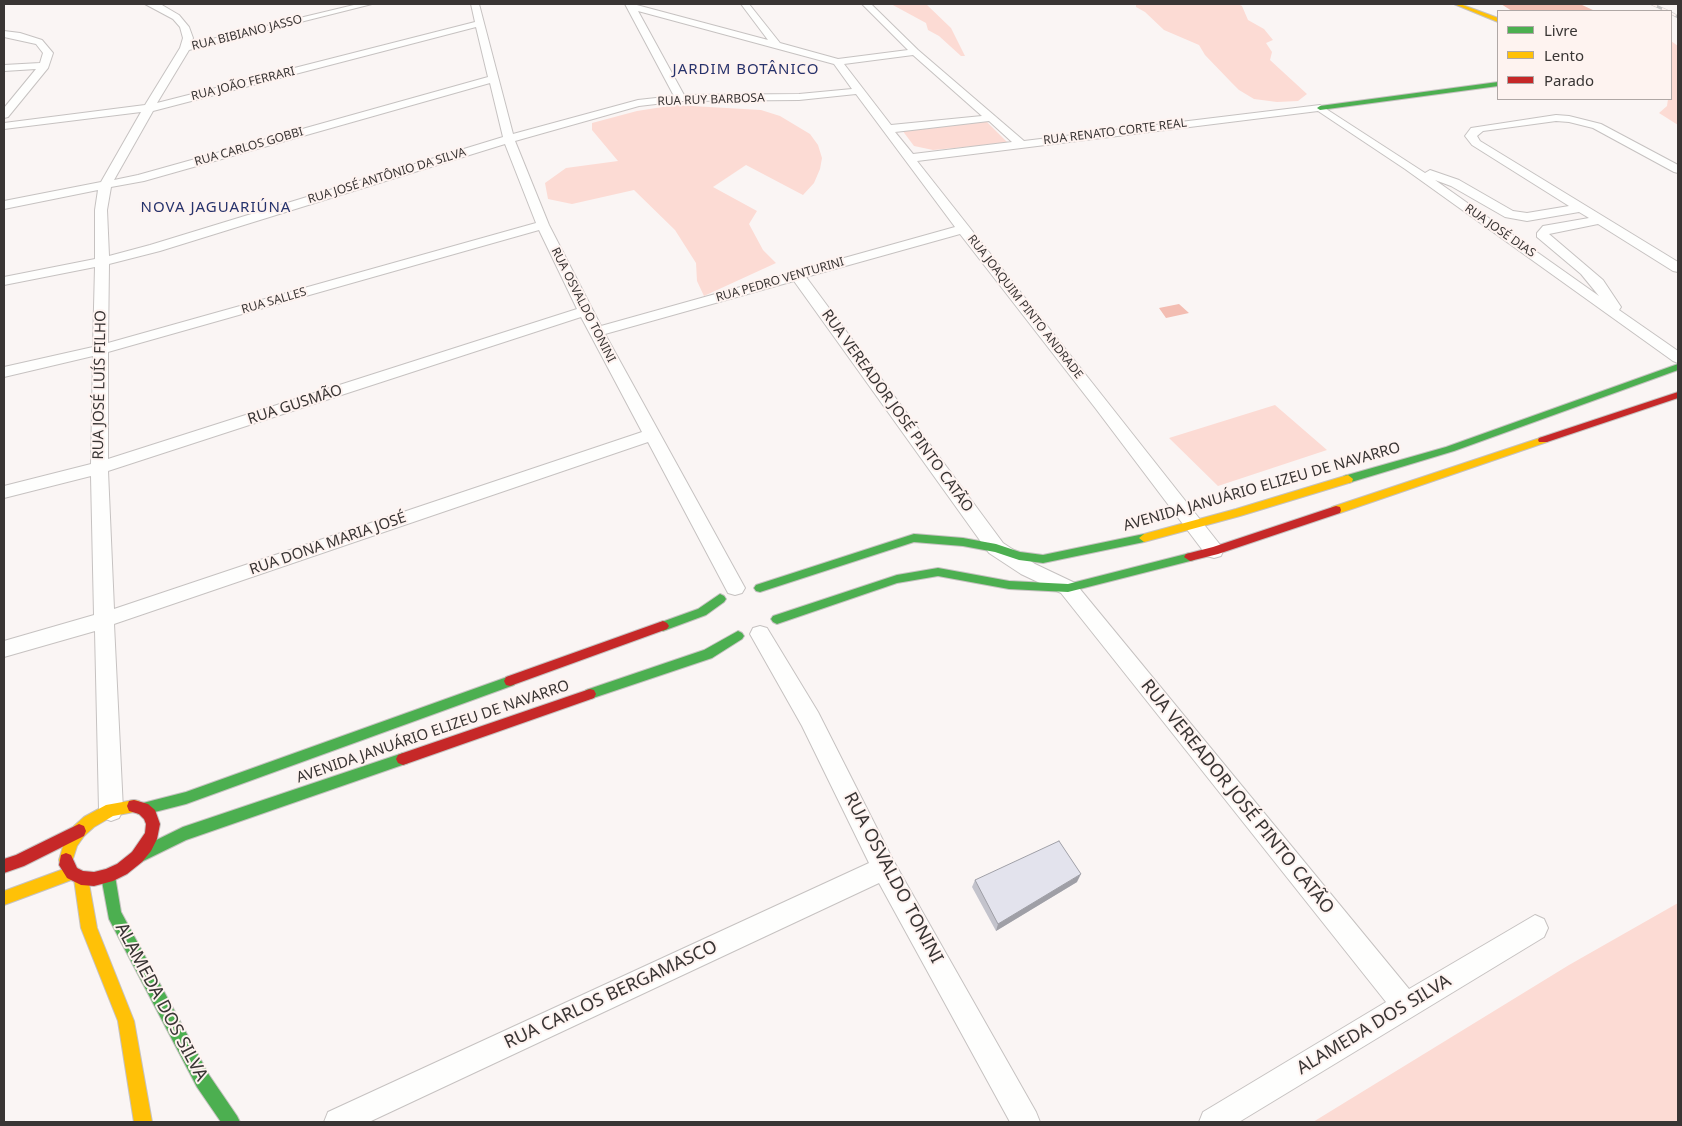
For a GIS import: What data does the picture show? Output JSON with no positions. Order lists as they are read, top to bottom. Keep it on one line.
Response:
{"streets":{"street":["RUA BIBIANO JASSO","RUA JOÃO FERRARI","RUA RUY BARBOSA","RUA RENATO CORTE REAL","RUA CARLOS GOBBI","RUA JOSÉ ANTÔNIO DA SILVA","RUA JOSÉ DIAS","RUA PEDRO VENTURINI","RUA SALLES","RUA OSVALDO TONINI","RUA JOAQUIM PINTO ANDRADE","RUA JOSÉ LUÍS FILHO","RUA GUSMÃO","RUA VEREADOR JOSÉ PINTO CATÃO","AVENIDA JANUÁRIO ELIZEU DE NAVARRO","RUA DONA MARIA JOSÉ","RUA CARLOS BERGAMASCO","ALAMEDA DOS SILVA"]},"crossings":[["RUA BIBIANO JASSO","RUA JOSÉ LUÍS FILHO"],["RUA JOÃO FERRARI","RUA OSVALDO TONINI"],["RUA JOÃO FERRARI","RUA JOSÉ LUÍS FILHO"],["RUA RUY BARBOSA","RUA JOSÉ ANTÔNIO DA SILVA"],["RUA RUY BARBOSA","RUA OSVALDO TONINI"],["RUA RUY BARBOSA","RUA JOAQUIM PINTO ANDRADE"],["RUA RENATO CORTE REAL","RUA JOSÉ DIAS"],["RUA RENATO CORTE REAL","RUA JOAQUIM PINTO ANDRADE"],["RUA CARLOS GOBBI","RUA OSVALDO TONINI"],["RUA CARLOS GOBBI","RUA JOSÉ LUÍS FILHO"],["RUA JOSÉ ANTÔNIO DA SILVA","RUA OSVALDO TONINI"],["RUA JOSÉ ANTÔNIO DA SILVA","RUA JOSÉ LUÍS FILHO"],["RUA PEDRO VENTURINI","RUA OSVALDO TONINI"],["RUA PEDRO VENTURINI","RUA JOAQUIM PINTO ANDRADE"],["RUA PEDRO VENTURINI","RUA VEREADOR JOSÉ PINTO CATÃO"],["RUA SALLES","RUA OSVALDO TONINI"],["RUA SALLES","RUA JOSÉ LUÍS FILHO"],["RUA OSVALDO TONINI","RUA GUSMÃO"],["RUA OSVALDO TONINI","AVENIDA JANUÁRIO ELIZEU DE NAVARRO"],["RUA OSVALDO TONINI","RUA DONA MARIA JOSÉ"],["RUA OSVALDO TONINI","RUA CARLOS BERGAMASCO"],["RUA JOAQUIM PINTO ANDRADE","AVENIDA JANUÁRIO ELIZEU DE NAVARRO"],["RUA JOSÉ LUÍS FILHO","RUA GUSMÃO"],["RUA JOSÉ LUÍS FILHO","AVENIDA JANUÁRIO ELIZEU DE NAVARRO"],["RUA JOSÉ LUÍS FILHO","RUA DONA MARIA JOSÉ"],["RUA JOSÉ LUÍS FILHO","ALAMEDA DOS SILVA"],["RUA VEREADOR JOSÉ PINTO CATÃO","AVENIDA JANUÁRIO ELIZEU DE NAVARRO"],["RUA VEREADOR JOSÉ PINTO CATÃO","ALAMEDA DOS SILVA"],["AVENIDA JANUÁRIO ELIZEU DE NAVARRO","ALAMEDA DOS SILVA"]],"districts":["JARDIM BOTÂNICO","NOVA JAGUARIÚNA"],"legend":["Livre","Lento","Parado"]}
